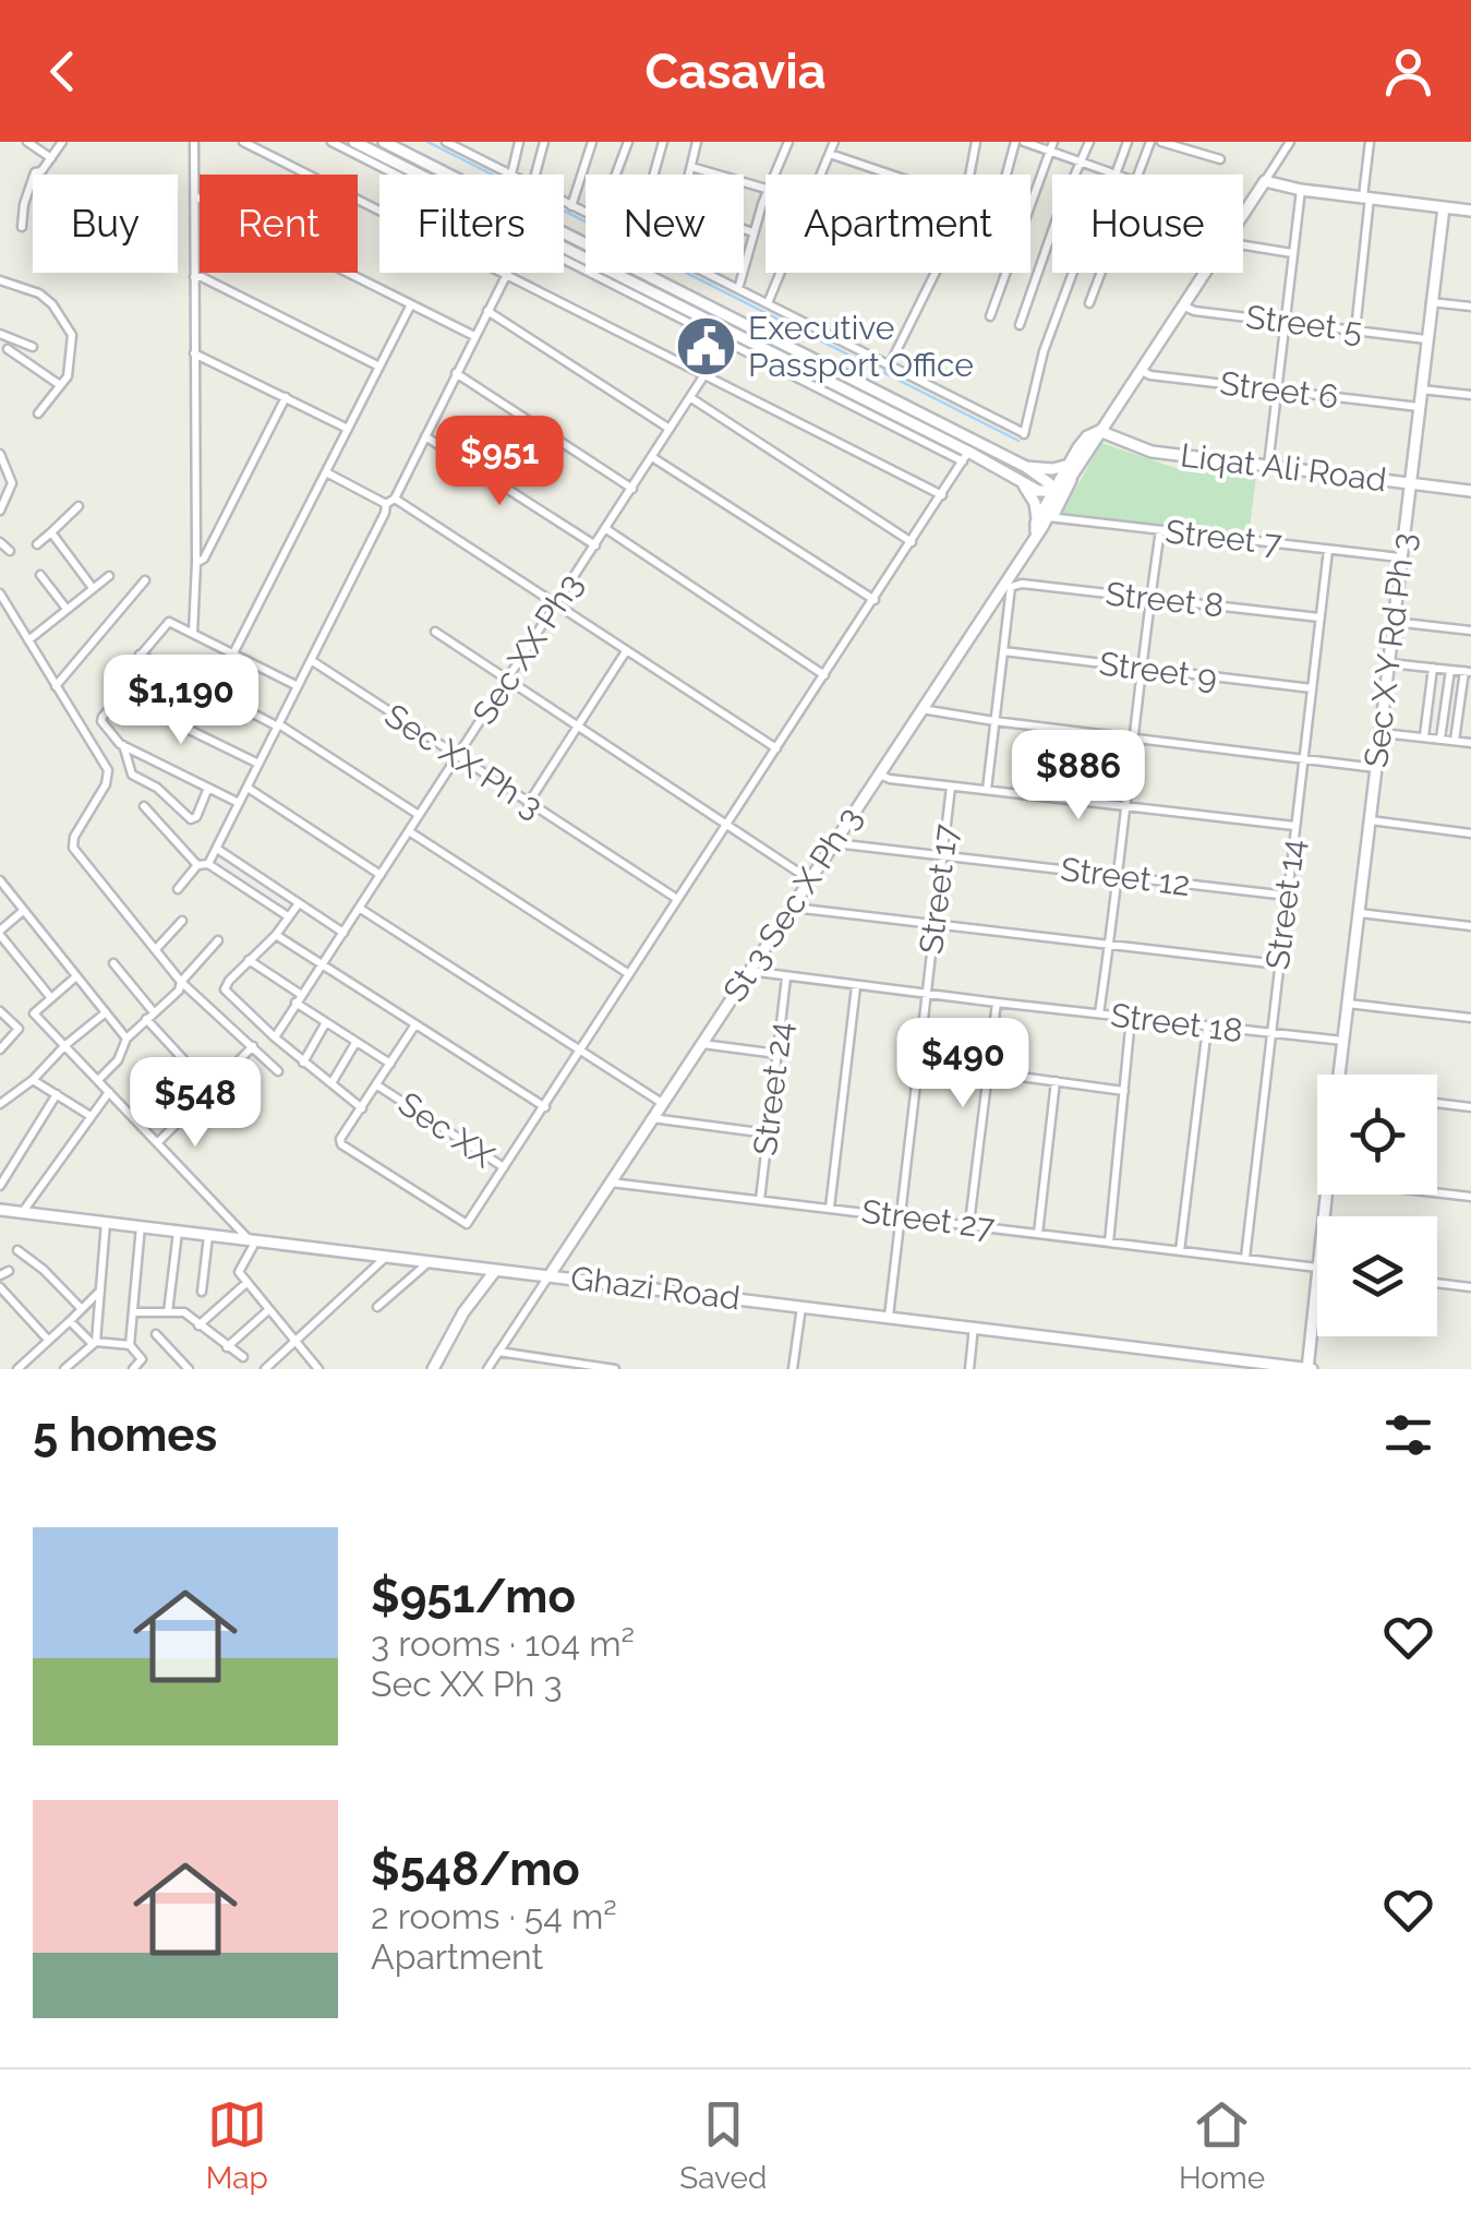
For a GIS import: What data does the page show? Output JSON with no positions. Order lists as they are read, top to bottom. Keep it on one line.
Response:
{"streets":{"main road":["Liqat Ali Road","Sec X Y Rd Ph 3","St 3 Sec X Ph 3","Ghazi Road"],"street":["Street 5","Street 6","Street 7","Street 8","Sec XX Ph3","Street 9","Sec XX Ph 3","Street 12","Street 17","Street 14","Street 18","Street 24","Sec XX","Street 27"]},"crossings":[["Street 5","Sec X Y Rd Ph 3"],["Street 6","Sec X Y Rd Ph 3"],["Liqat Ali Road","Sec X Y Rd Ph 3"],["Street 7","Sec X Y Rd Ph 3"],["Street 7","St 3 Sec X Ph 3"],["Street 7","Street 14"],["Street 8","St 3 Sec X Ph 3"],["Street 8","Street 14"],["Sec XX Ph3","Sec XX Ph 3"],["Sec X Y Rd Ph 3","Street 18"],["Street 9","Street 14"],["Street 12","Street 17"],["Street 12","St 3 Sec X Ph 3"],["Street 12","Street 14"],["Street 17","Street 18"],["Street 17","Street 27"],["Street 17","Ghazi Road"],["St 3 Sec X Ph 3","Street 18"],["St 3 Sec X Ph 3","Street 27"],["St 3 Sec X Ph 3","Ghazi Road"],["Street 14","Street 18"],["Street 14","Street 27"],["Street 18","Street 24"],["Street 24","Street 27"]],"places":{"public building":["Executive Passport Office"]},"page":{"header":"Casavia","chip":["Buy","Rent","Filters","New","Apartment","House"],"price":["$951","$1,190","$886","$490","$548"],"heading":"5 homes","list":[{"name":"$951/mo","note":"3 rooms · 104 m² · Sec XX Ph 3"},{"name":"$548/mo","note":"2 rooms · 54 m² · Apartment"}],"tabs":["Map","Saved","Home"]}}
